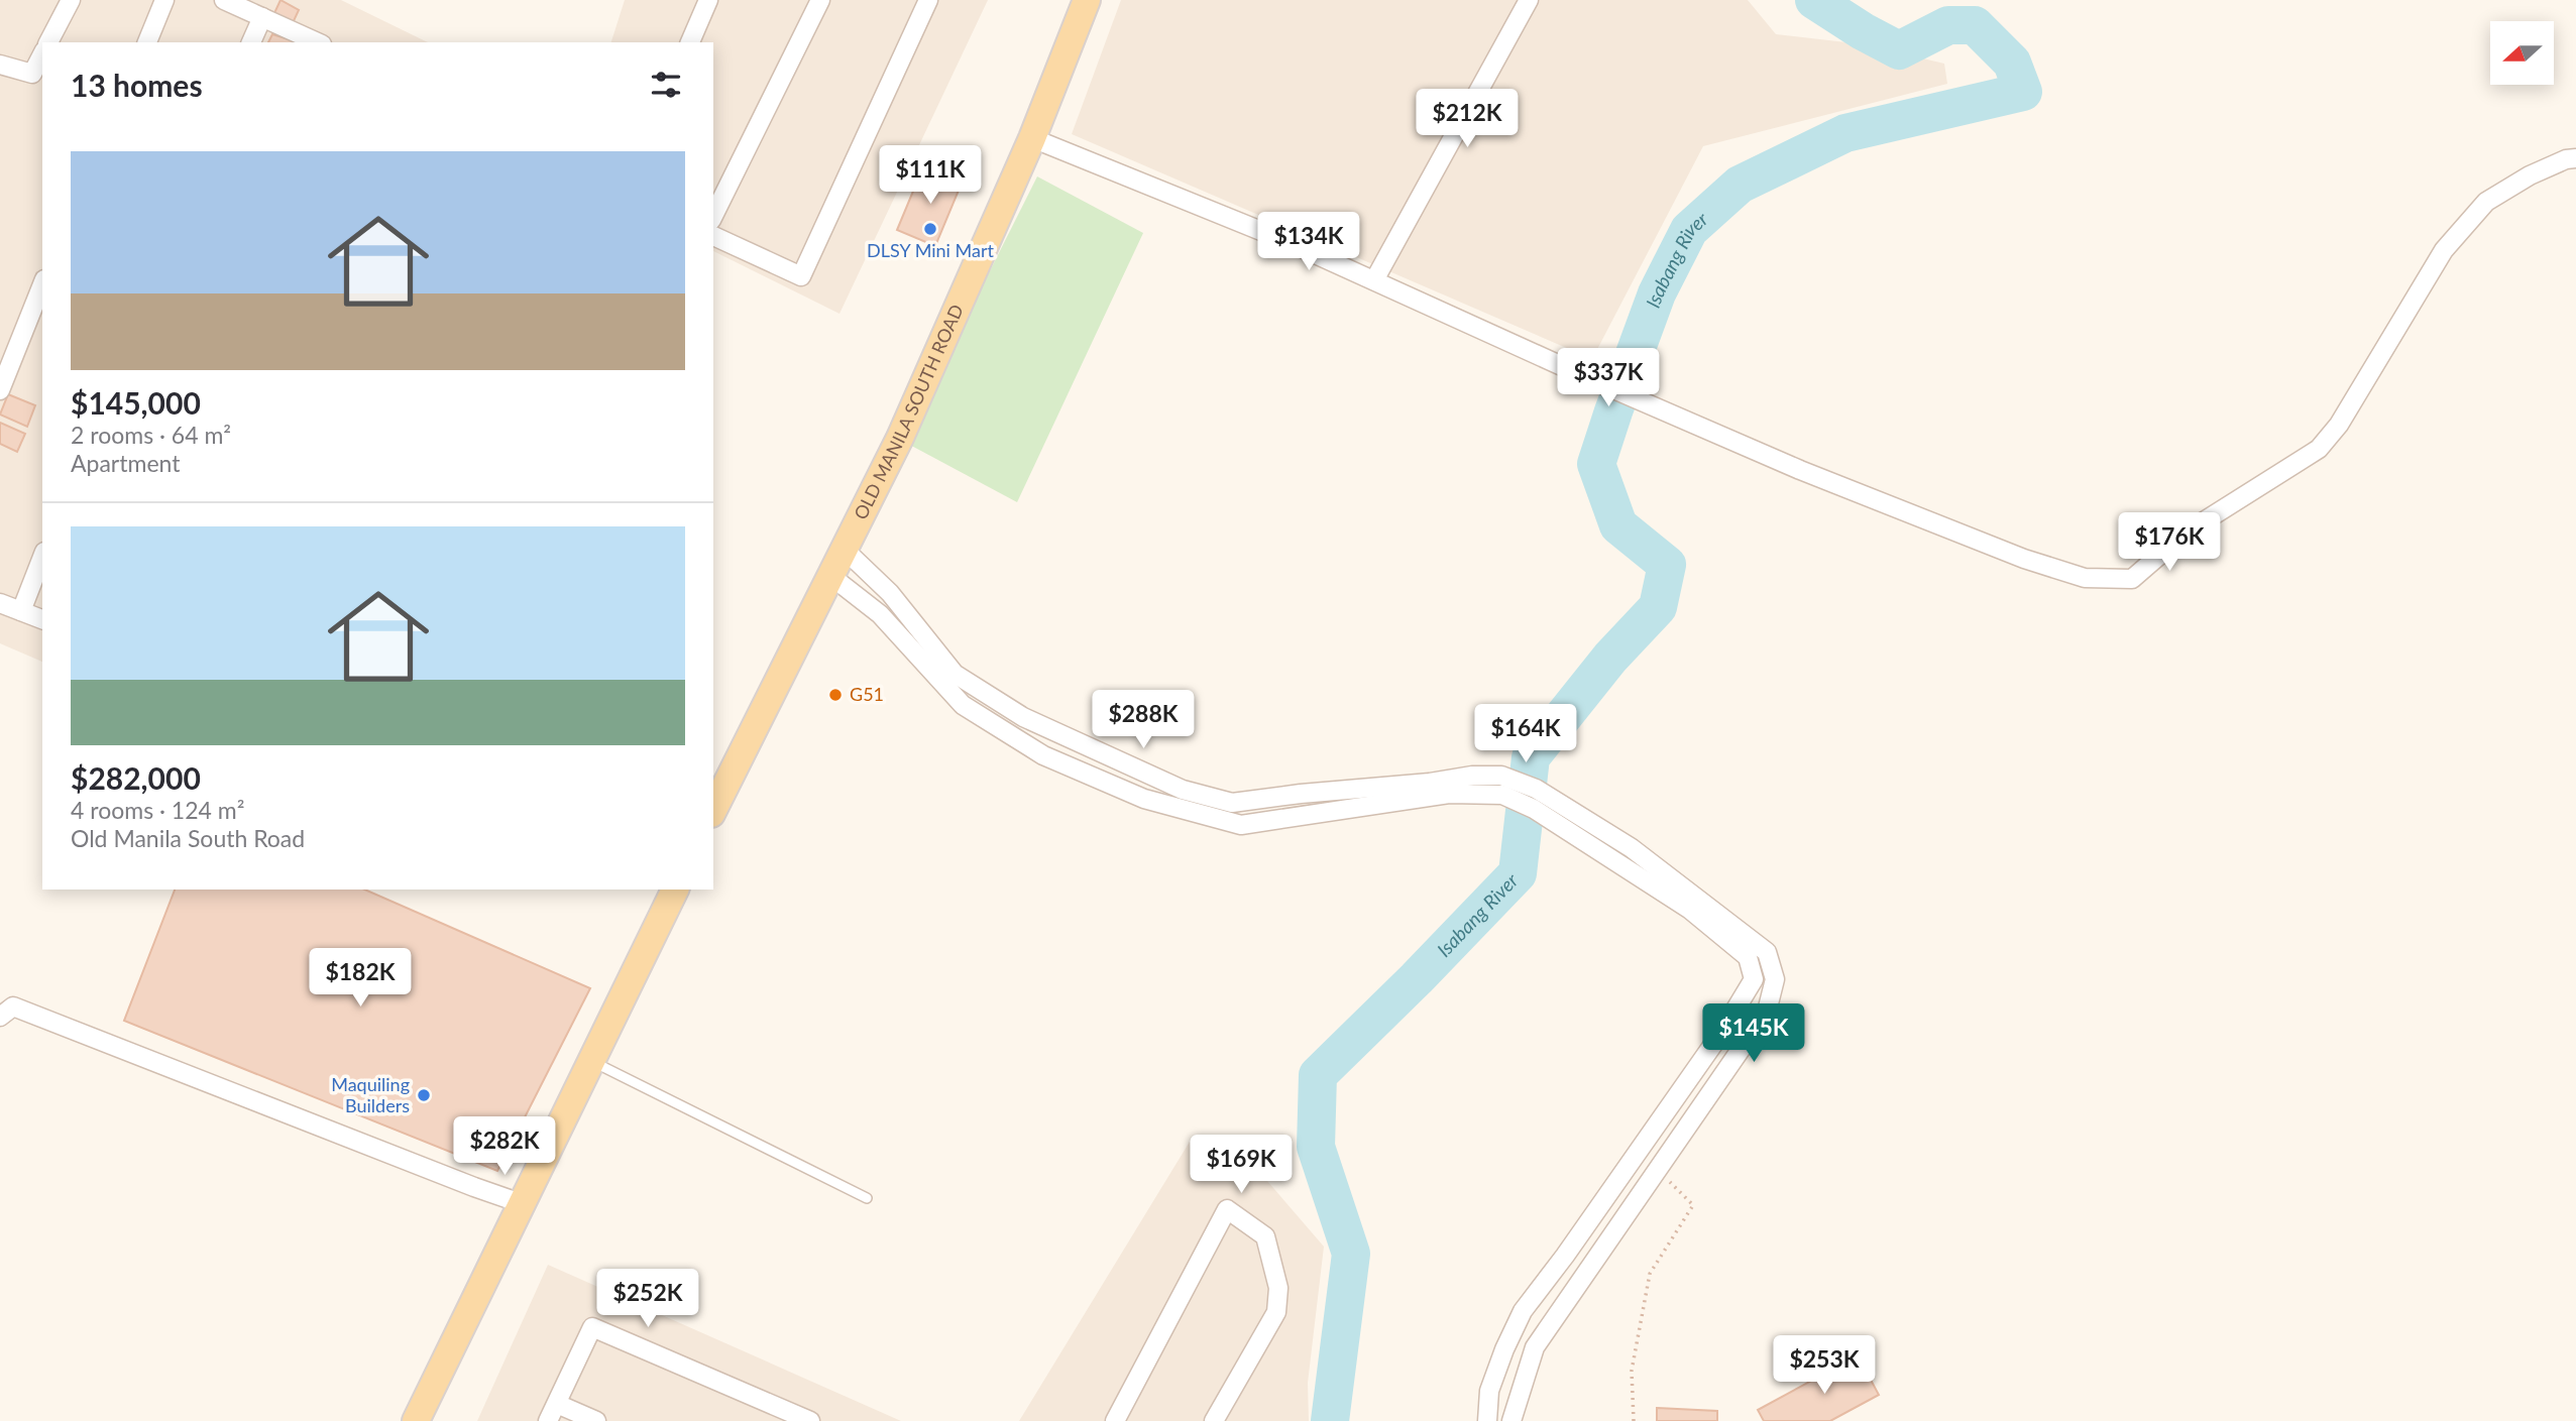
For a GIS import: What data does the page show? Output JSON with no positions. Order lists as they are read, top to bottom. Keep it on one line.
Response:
{"streets":{"main road":["OLD MANILA SOUTH ROAD"]},"water":["Isabang River"],"places":["DLSY Mini Mart","G51","Maquiling Builders"],"north":"left","page":{"heading":"13 homes","price":["$212K","$111K","$134K","$337K","$176K","$288K","$164K","$182K","$145K","$282K","$169K","$252K","$253K"],"list":[{"name":"$145,000","note":"2 rooms · 64 m² · Apartment"},{"name":"$282,000","note":"4 rooms · 124 m² · Old Manila South Road"}]}}
